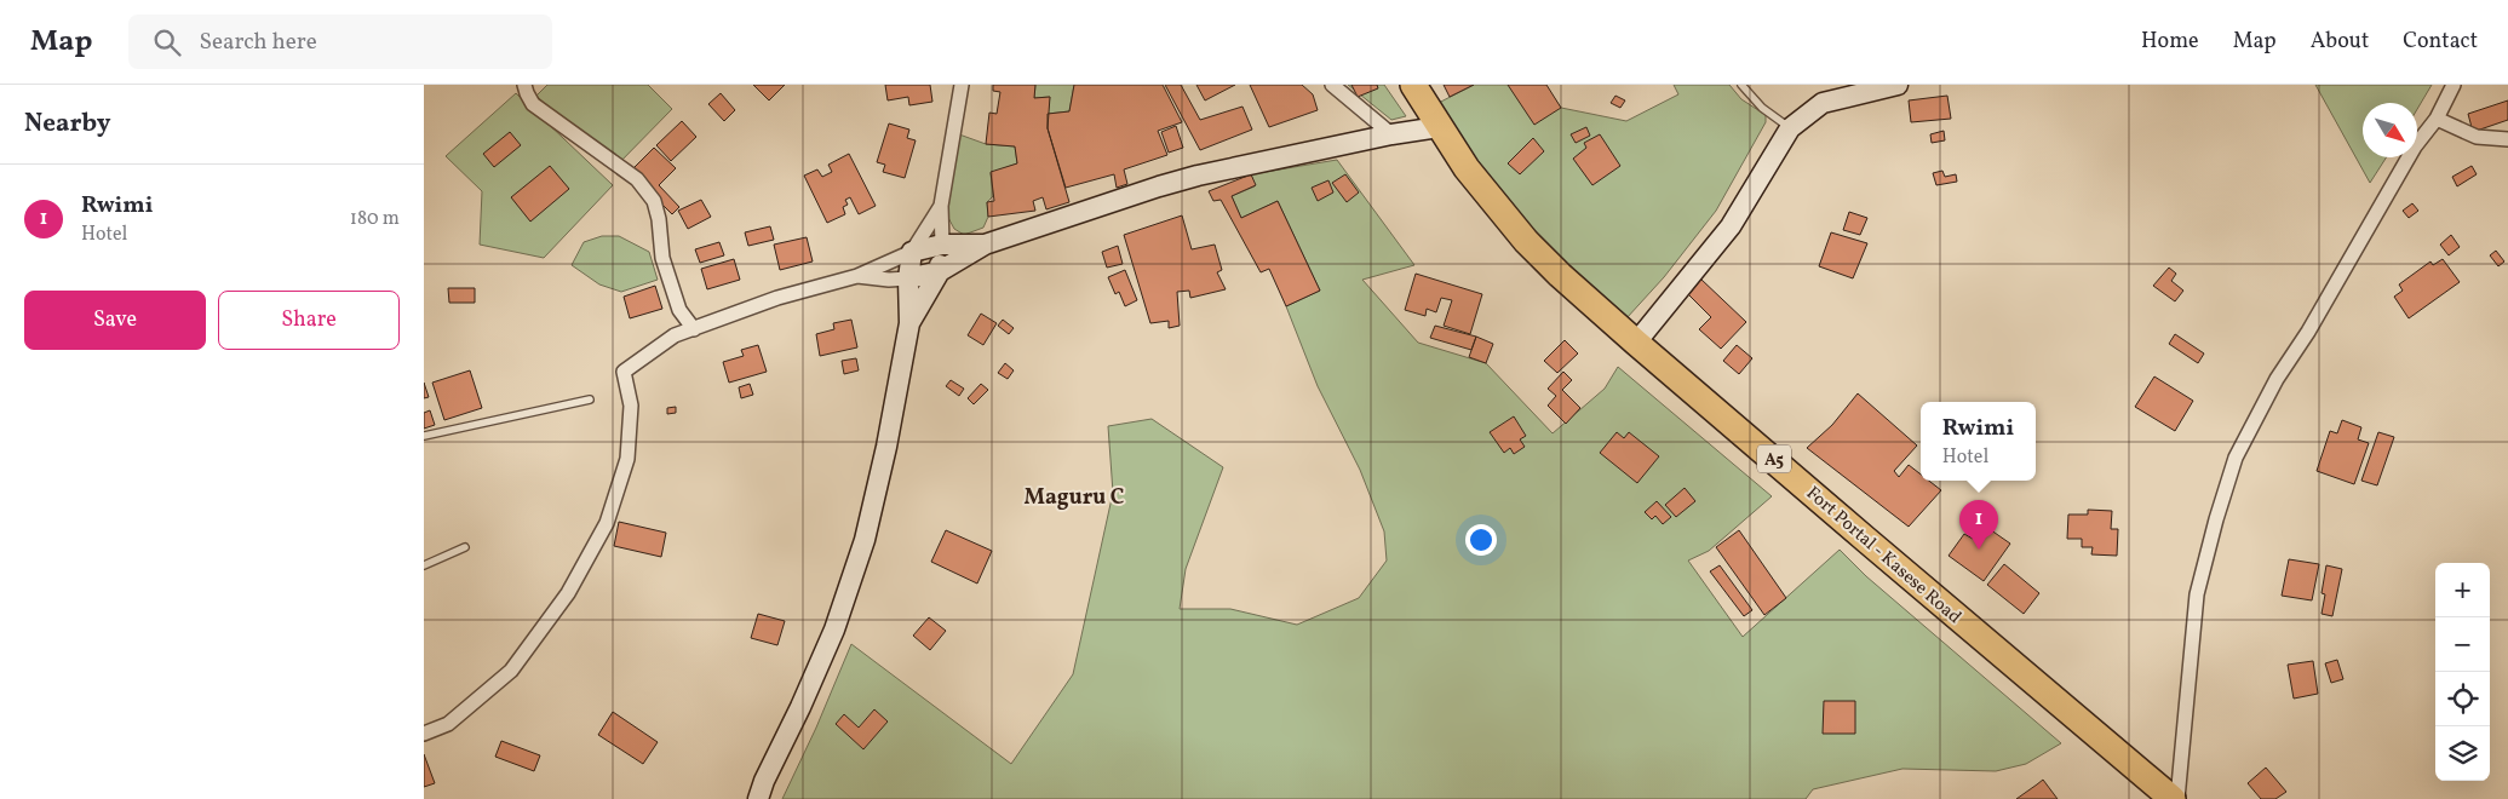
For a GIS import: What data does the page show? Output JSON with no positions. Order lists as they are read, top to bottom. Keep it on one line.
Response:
{"streets":{"highway":["A5","Fort Portal - Kasese Road"]},"districts":["Maguru C"],"north":"bottom right","page":{"header":"Map","search":"Search here","nav":["Home","Map","About","Contact"],"heading":"Nearby","list":[{"mark":"1","name":"Rwimi","note":"Hotel","value":"180 m"}],"buttons":["Save","Share"],"popup":["Rwimi","Hotel"],"pins":"1","map_buttons":["+","−"]}}
